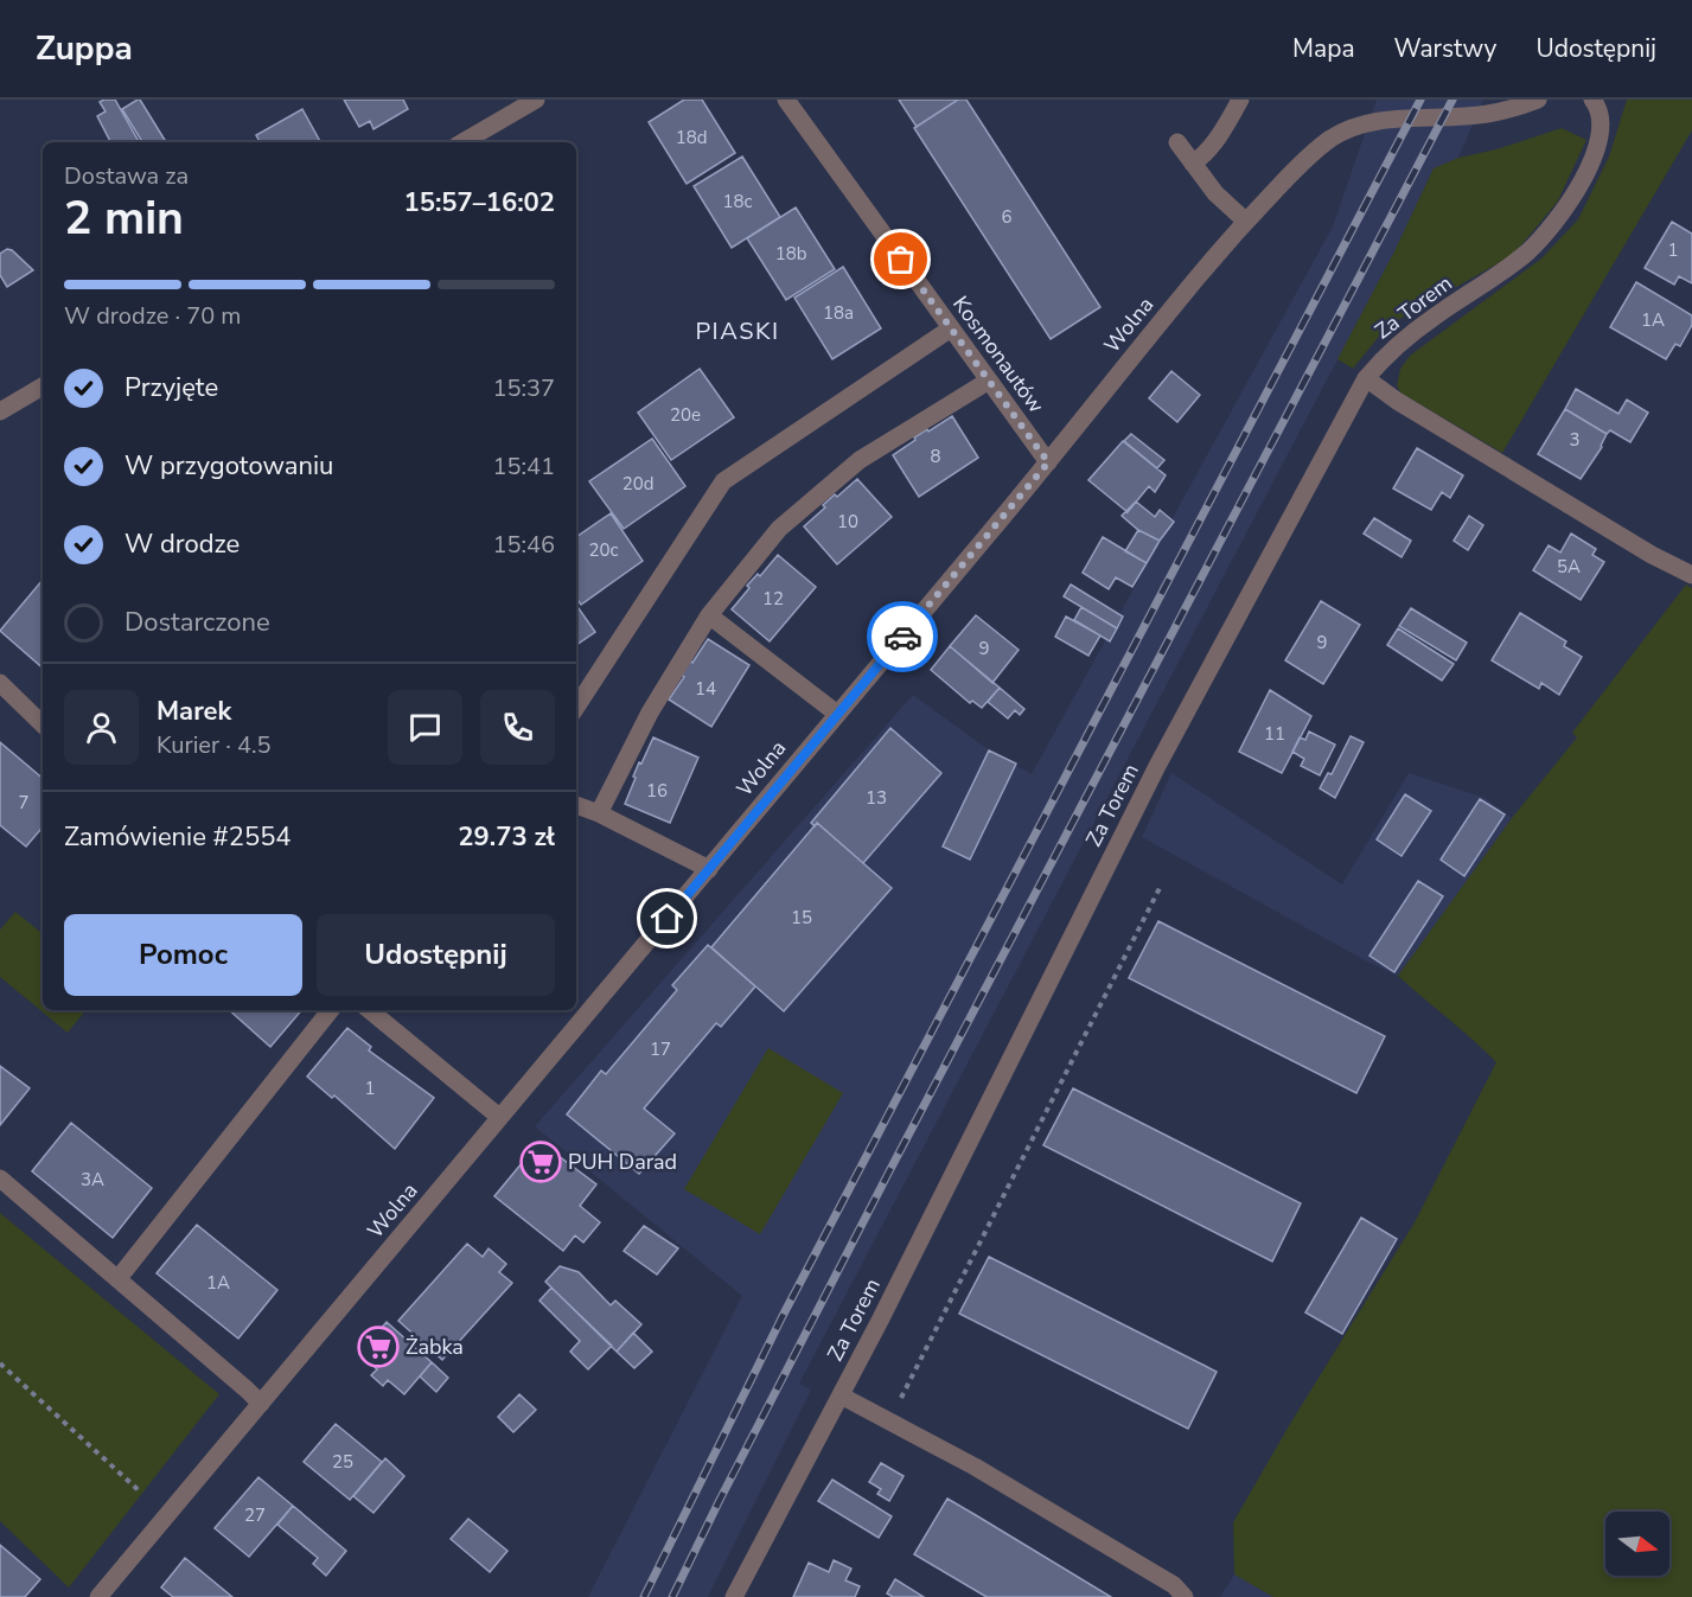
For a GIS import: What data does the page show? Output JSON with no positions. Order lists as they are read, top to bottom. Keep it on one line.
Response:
{"streets":{"street":["Za Torem","Wolna","Kosmonautów"]},"crossings":[["Wolna","Kosmonautów"]],"districts":["PIASKI"],"places":{"supermarket":["PUH Darad","Żabka"]},"house_numbers":["18d","18c","6","1","18b","18a","1A","20e","3","8","20d","10","20c","5A","12","9","9","14","11","16","13","7","15","17","1","3A","1A","25","27"],"north":"right","page":{"header":"Zuppa","nav":["Mapa","Warstwy","Udostępnij"],"heading":["2 min","Dostawa za","15:57–16:02"],"panel":["Marek","Kurier · 4.5","Zamówienie #2554","29.73 zł"],"bar":"W drodze · 70 m","list":[["Przyjęte","15:37"],["W przygotowaniu","15:41"],["W drodze","15:46"],"Dostarczone"],"buttons":["Pomoc","Udostępnij"]}}
